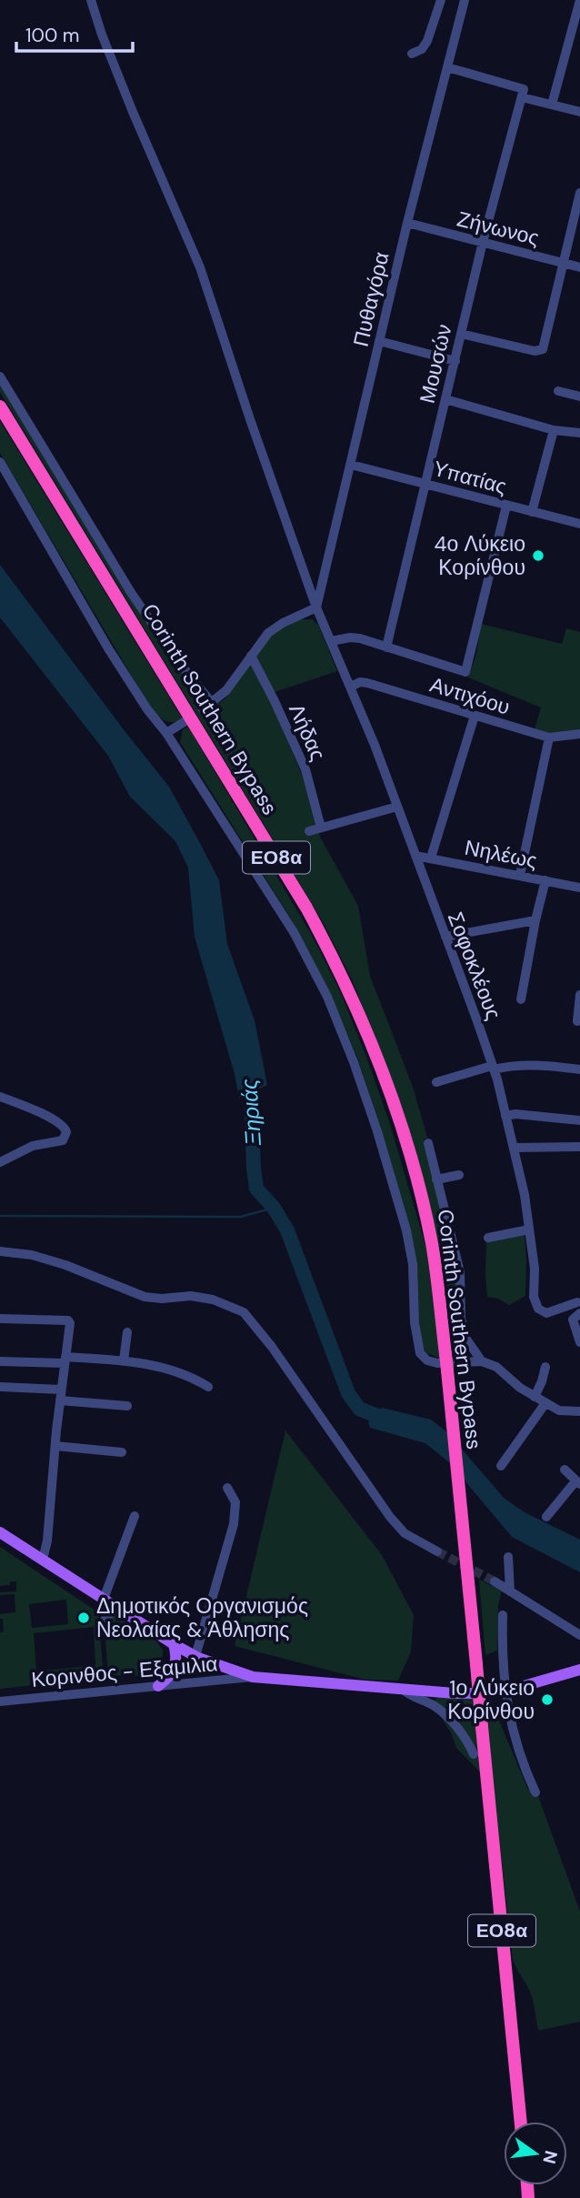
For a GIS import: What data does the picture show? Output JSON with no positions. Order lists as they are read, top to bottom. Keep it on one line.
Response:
{"streets":{"highway":["Corinth Southern Bypass","ΕΟ8α"],"street":["Ζήνωνος","Πυθαγόρα","Μουσών","Υπατίας","Αντιχόου","Λήδας","Νηλέως","Σοφοκλέους","Κορινθος - Εξαμιλια"]},"crossings":[["Ζήνωνος","Πυθαγόρα"],["Ζήνωνος","Μουσών"],["Πυθαγόρα","Υπατίας"],["Πυθαγόρα","Σοφοκλέους"],["Μουσών","Υπατίας"],["Αντιχόου","Σοφοκλέους"],["Νηλέως","Σοφοκλέους"]],"water":["Ξηριάς"],"places":["4ο Λύκειο Κορίνθου","Δημοτικός Οργανισμός Νεολαίας & Άθλησης","1ο Λύκειο Κορίνθου"],"scale_bar":"100 m","north":"right"}
